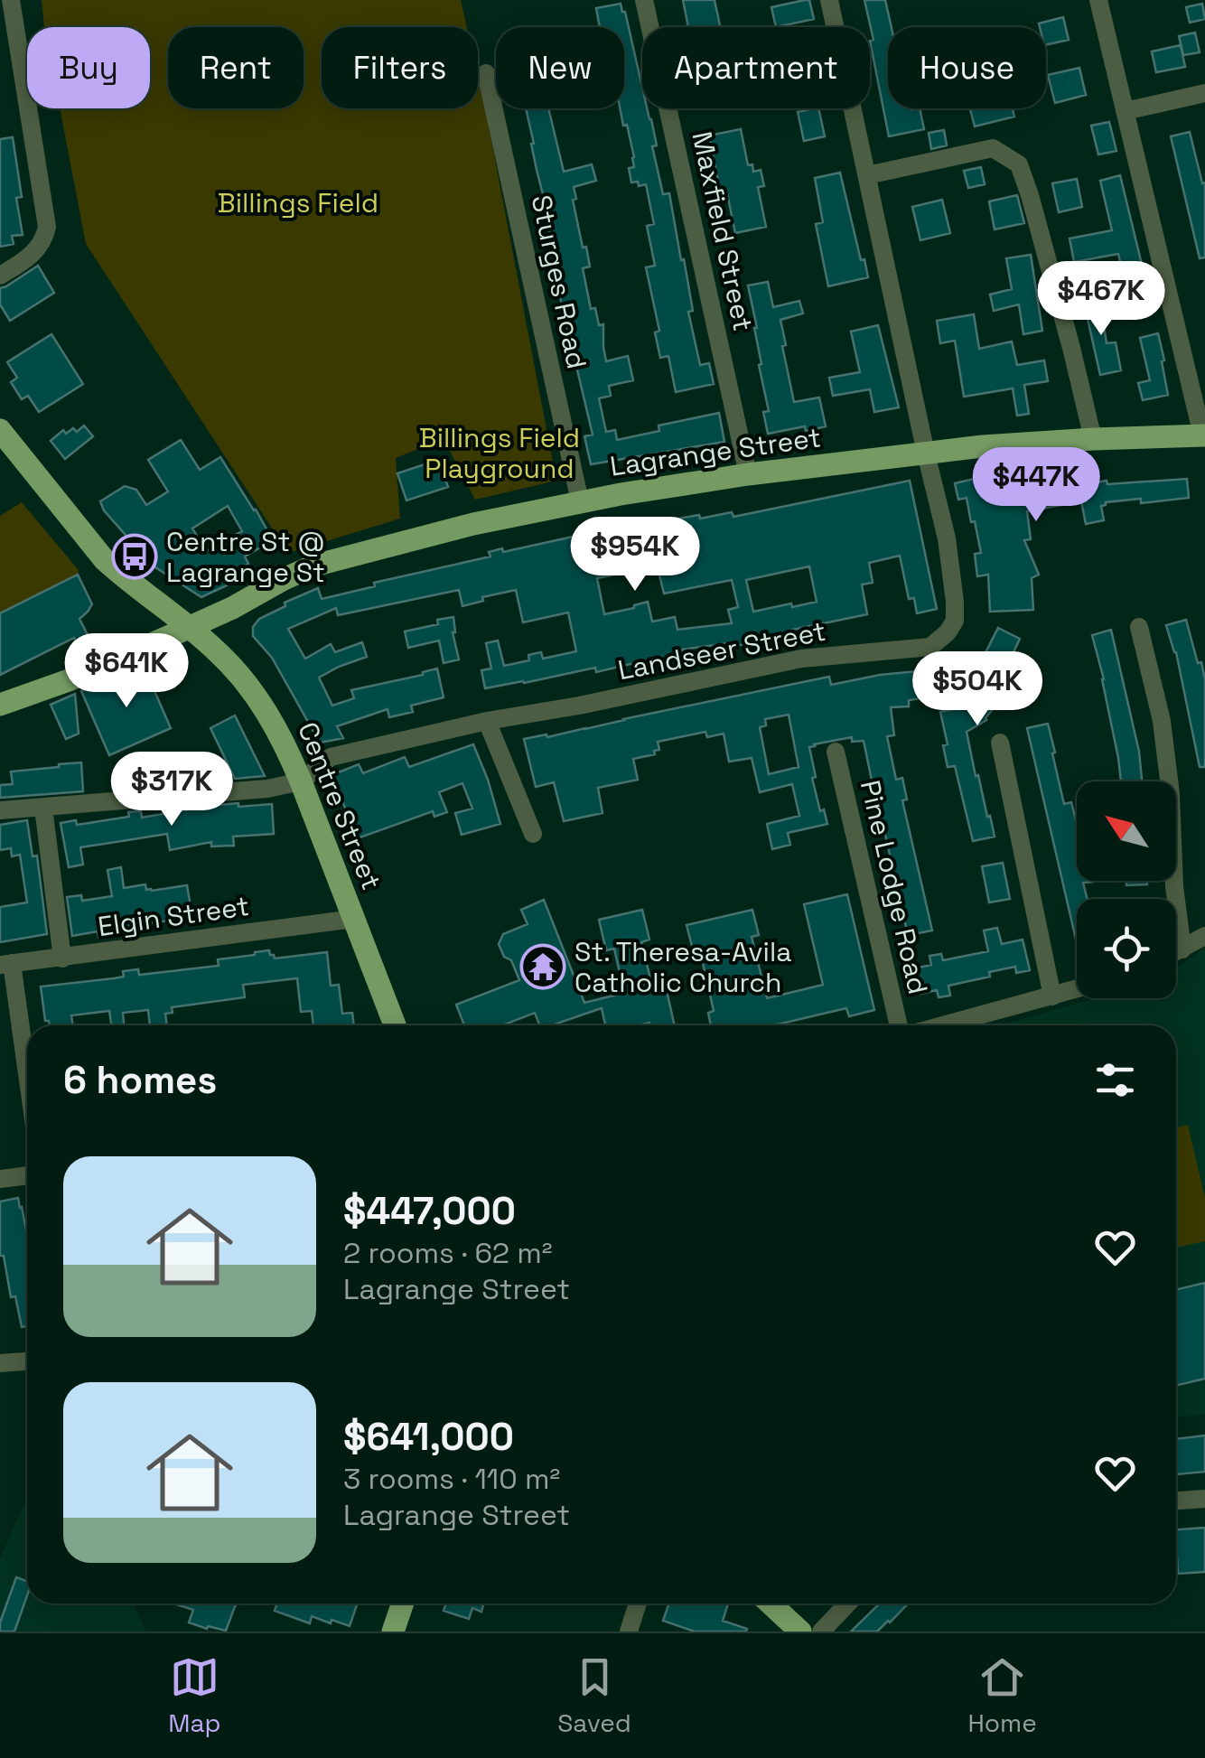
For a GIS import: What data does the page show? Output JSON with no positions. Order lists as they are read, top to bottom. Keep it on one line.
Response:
{"streets":{"main road":["Lagrange Street","Centre Street"],"street":["Maxfield Street","Sturges Road","Landseer Street","Pine Lodge Road","Elgin Street"]},"crossings":[["Maxfield Street","Lagrange Street"],["Sturges Road","Lagrange Street"],["Lagrange Street","Landseer Street"],["Lagrange Street","Centre Street"],["Landseer Street","Centre Street"],["Centre Street","Elgin Street"]],"parks":["Billings Field","Billings Field Playground"],"places":{"bus stop":["Centre St @ Lagrange St"],"temple":["St. Theresa-Avila Catholic Church"]},"north":"top left","page":{"chip":["Buy","Rent","Filters","New","Apartment","House"],"price":["$467K","$447K","$954K","$641K","$504K","$317K"],"heading":"6 homes","list":[{"name":"$447,000","note":"2 rooms · 62 m² · Lagrange Street"},{"name":"$641,000","note":"3 rooms · 110 m² · Lagrange Street"}],"tabs":["Map","Saved","Home"]}}
